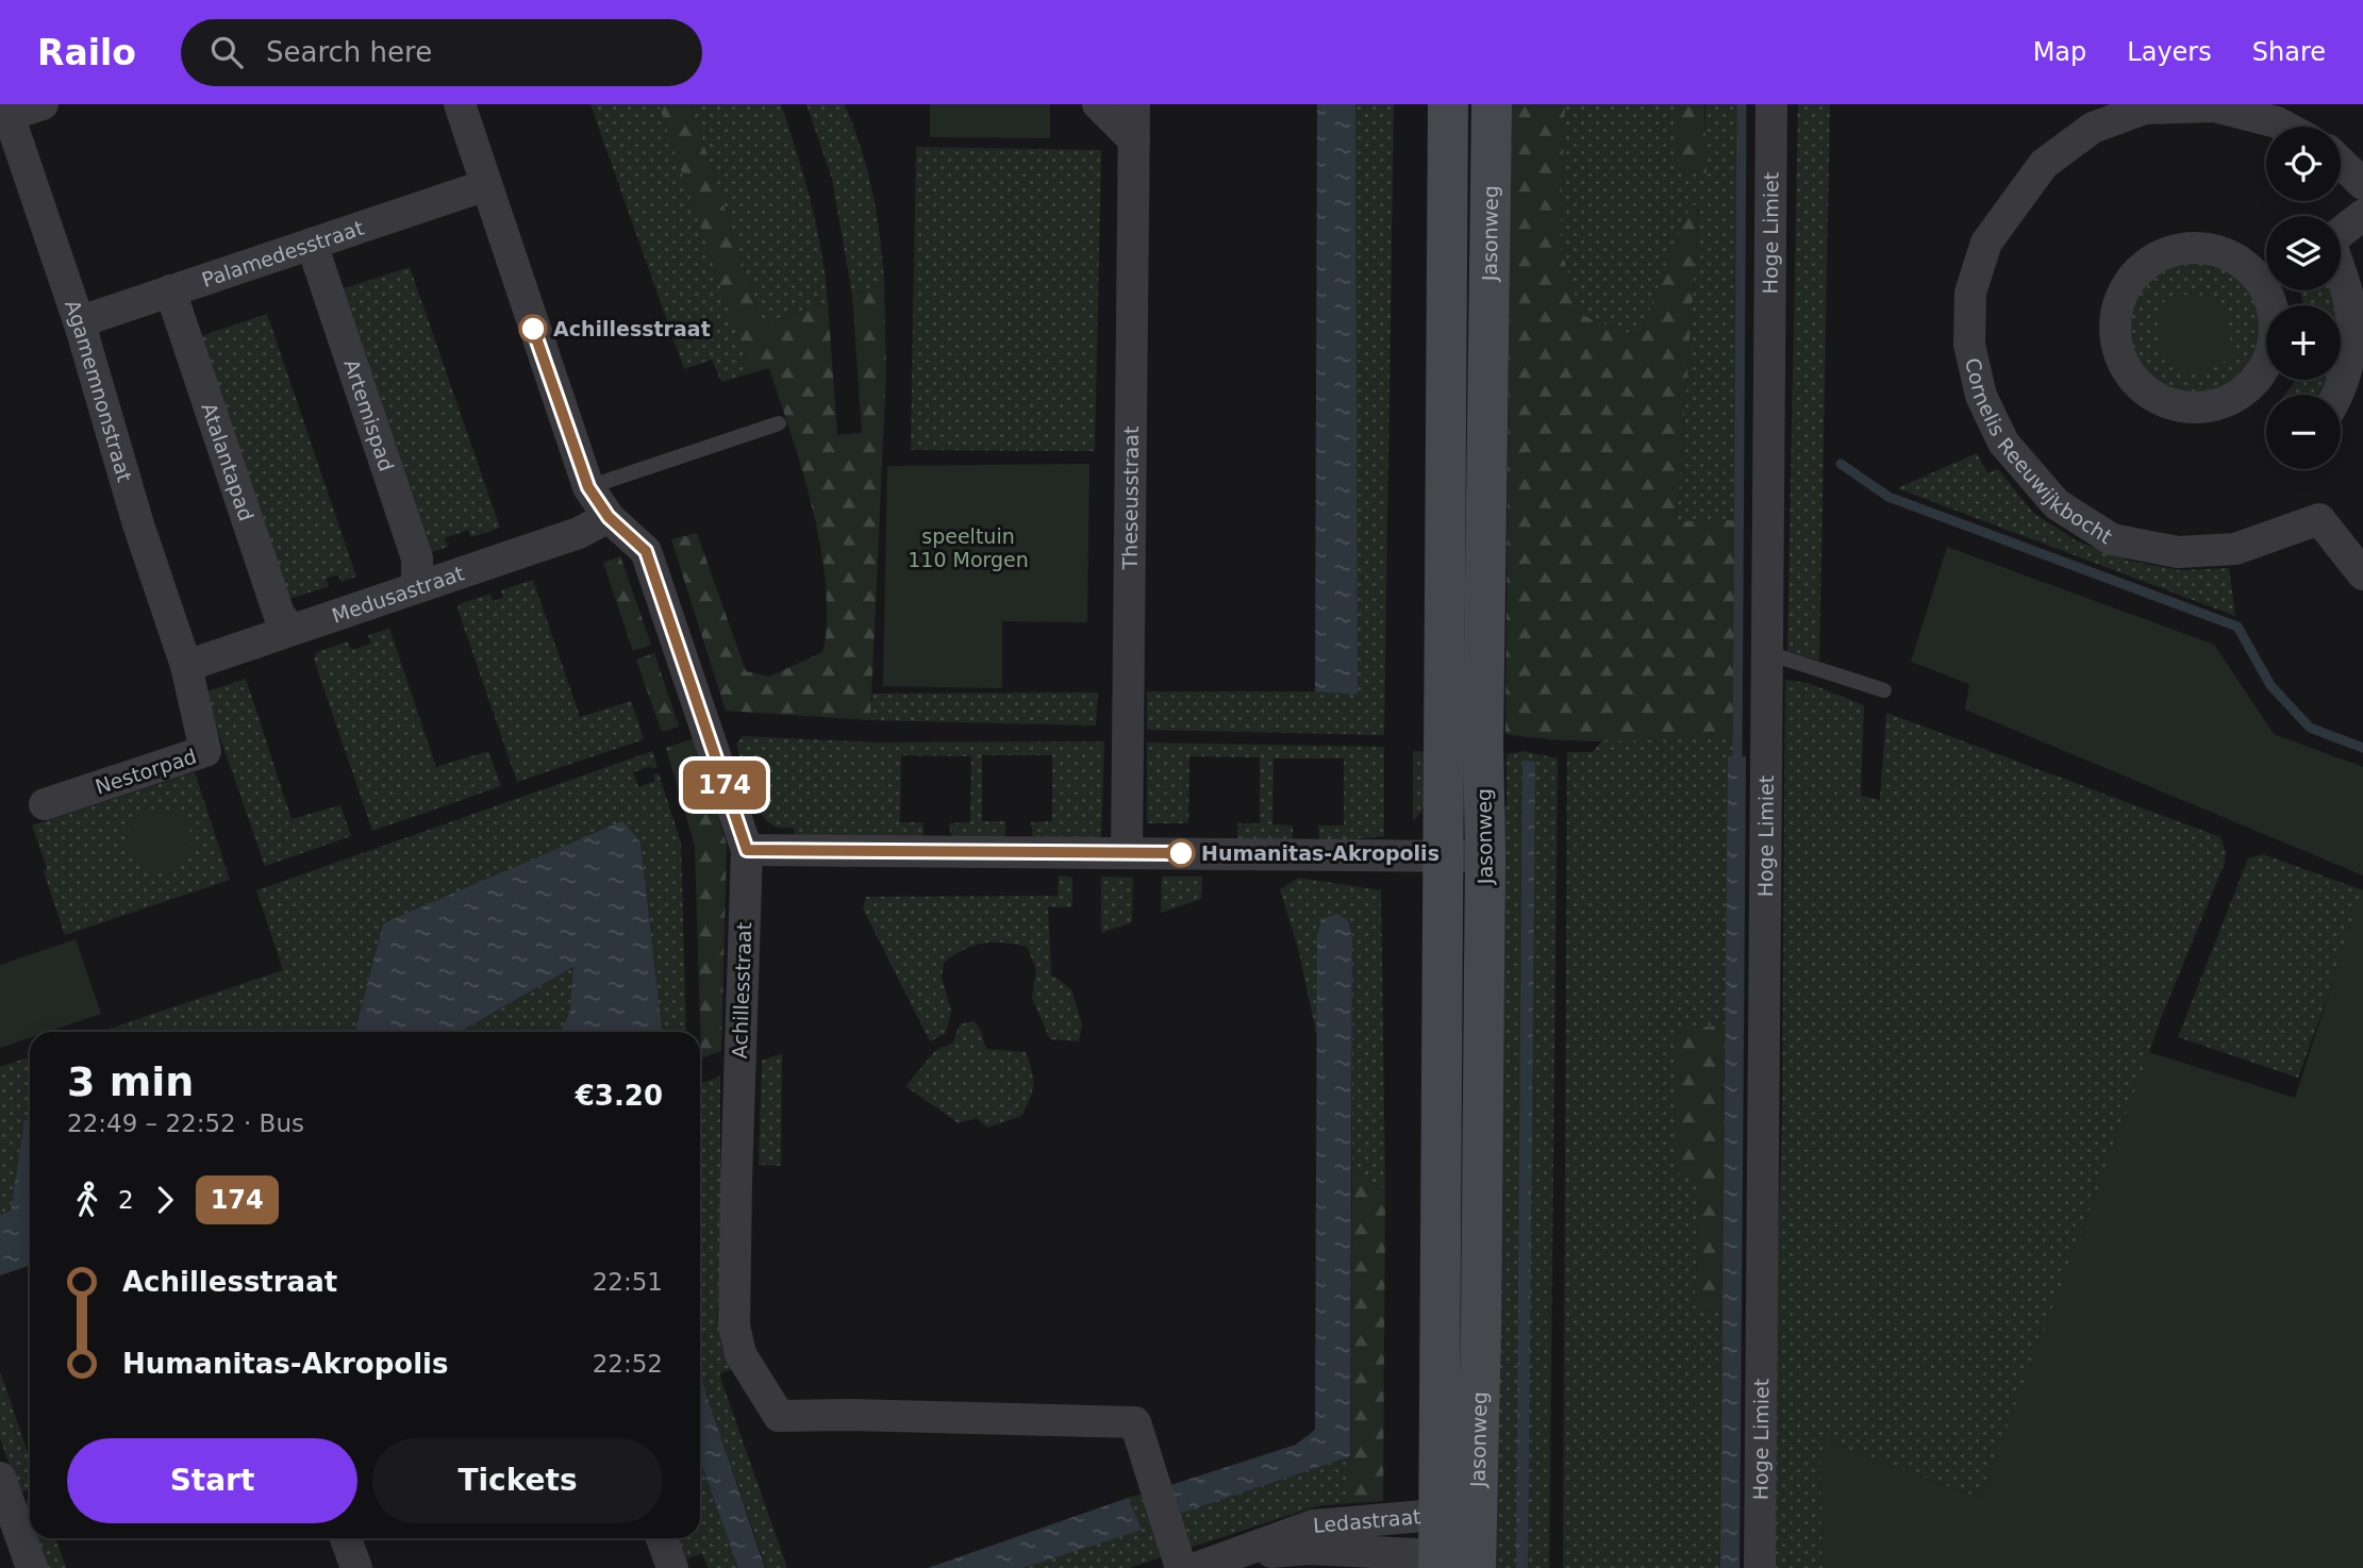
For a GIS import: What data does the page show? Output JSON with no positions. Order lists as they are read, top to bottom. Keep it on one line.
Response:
{"streets":{"street":["Jasonweg","Hoge Limiet","Palamedesstraat","Agamemnonstraat","Artemispad","Cornelis Reeuwijkbocht","Atalantapad","Theseusstraat","Medusastraat","Nestorpad","Achillesstraat","Ledastraat"]},"crossings":[["Jasonweg","Ledastraat"],["Palamedesstraat","Agamemnonstraat"],["Palamedesstraat","Artemispad"],["Palamedesstraat","Atalantapad"],["Palamedesstraat","Achillesstraat"],["Agamemnonstraat","Medusastraat"],["Agamemnonstraat","Nestorpad"],["Artemispad","Medusastraat"],["Atalantapad","Medusastraat"],["Medusastraat","Nestorpad"],["Medusastraat","Achillesstraat"]],"parks":["speeltuin 110 Morgen"],"places":["Achillesstraat","Humanitas-Akropolis"],"lines":["bus line 174"],"page":{"header":"Railo","search":"Search here","nav":["Map","Layers","Share"],"on_map":"174","map_buttons":["+","−"],"heading":["3 min","22:49 – 22:52 · Bus","€3.20"],"legs":["2","174"],"list":[{"name":"Achillesstraat","value":"22:51"},{"name":"Humanitas-Akropolis","value":"22:52"}],"buttons":["Start","Tickets"]}}
